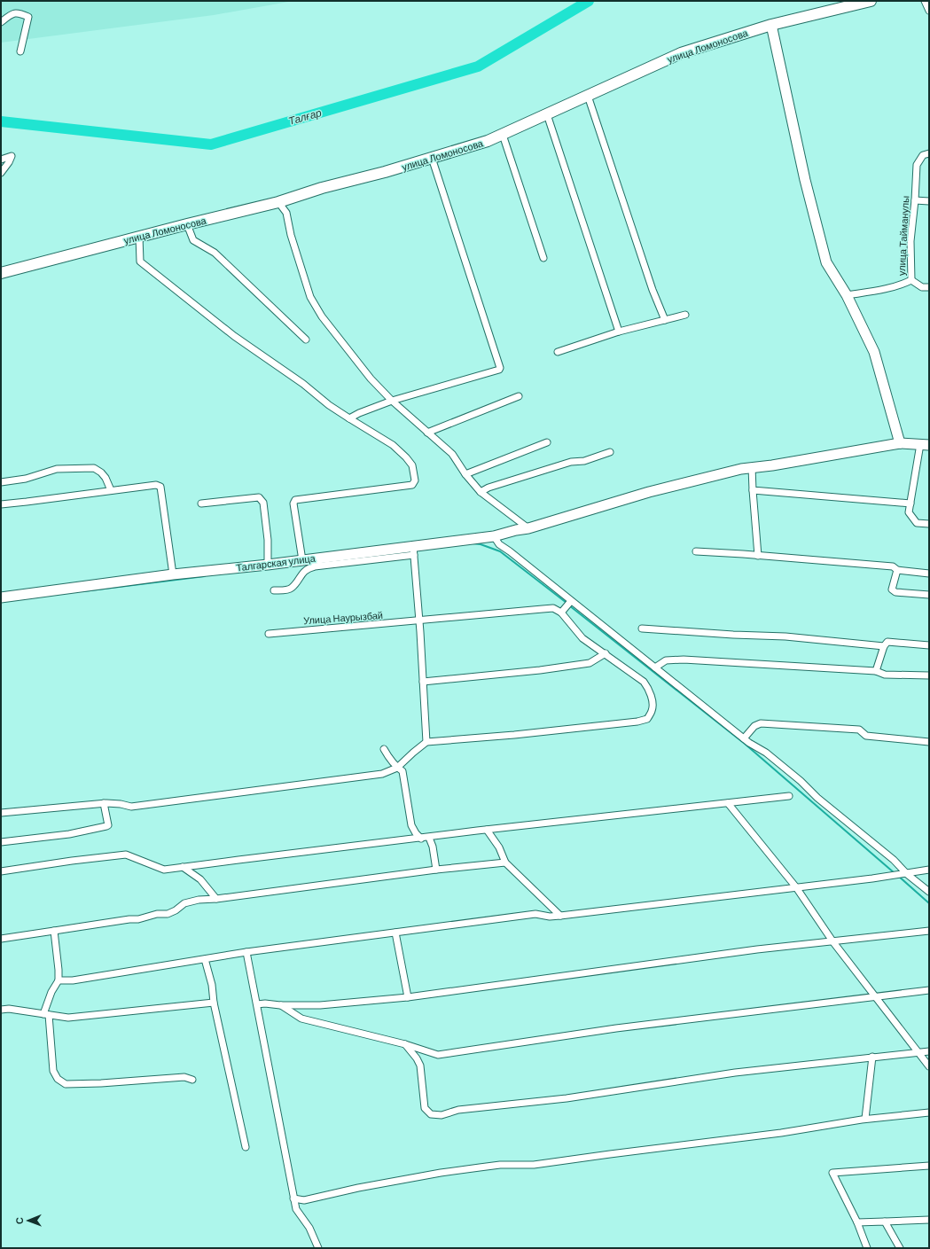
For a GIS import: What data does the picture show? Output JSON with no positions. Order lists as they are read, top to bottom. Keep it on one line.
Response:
{"streets":{"main road":["улица Ломоносова"],"street":["улица Тайманулы","Талгарская улица","Улица Наурызбай"]},"water":["Талғар"],"north":"left"}
